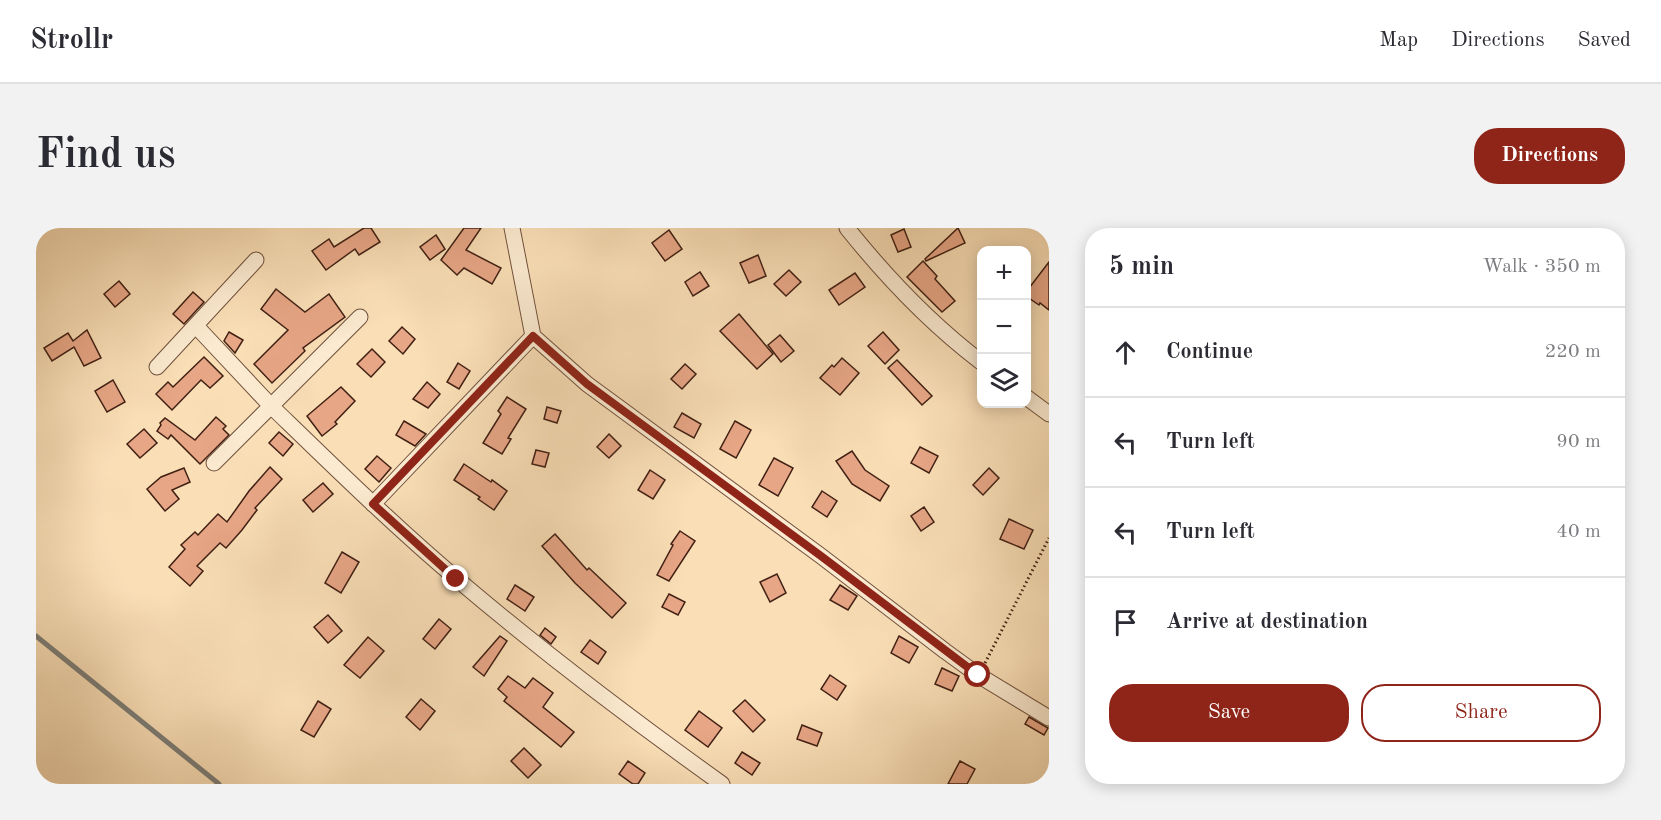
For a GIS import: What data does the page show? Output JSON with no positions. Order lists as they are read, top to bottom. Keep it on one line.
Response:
{"page":{"header":"Strollr","nav":["Map","Directions","Saved"],"buttons":["Directions",["Save","Share"]],"title":"Find us","heading":["5 min","Walk · 350 m"],"map_buttons":["+","−"],"list":[["Continue","220 m"],["Turn left","90 m"],["Turn left","40 m"],"Arrive at destination"]}}
